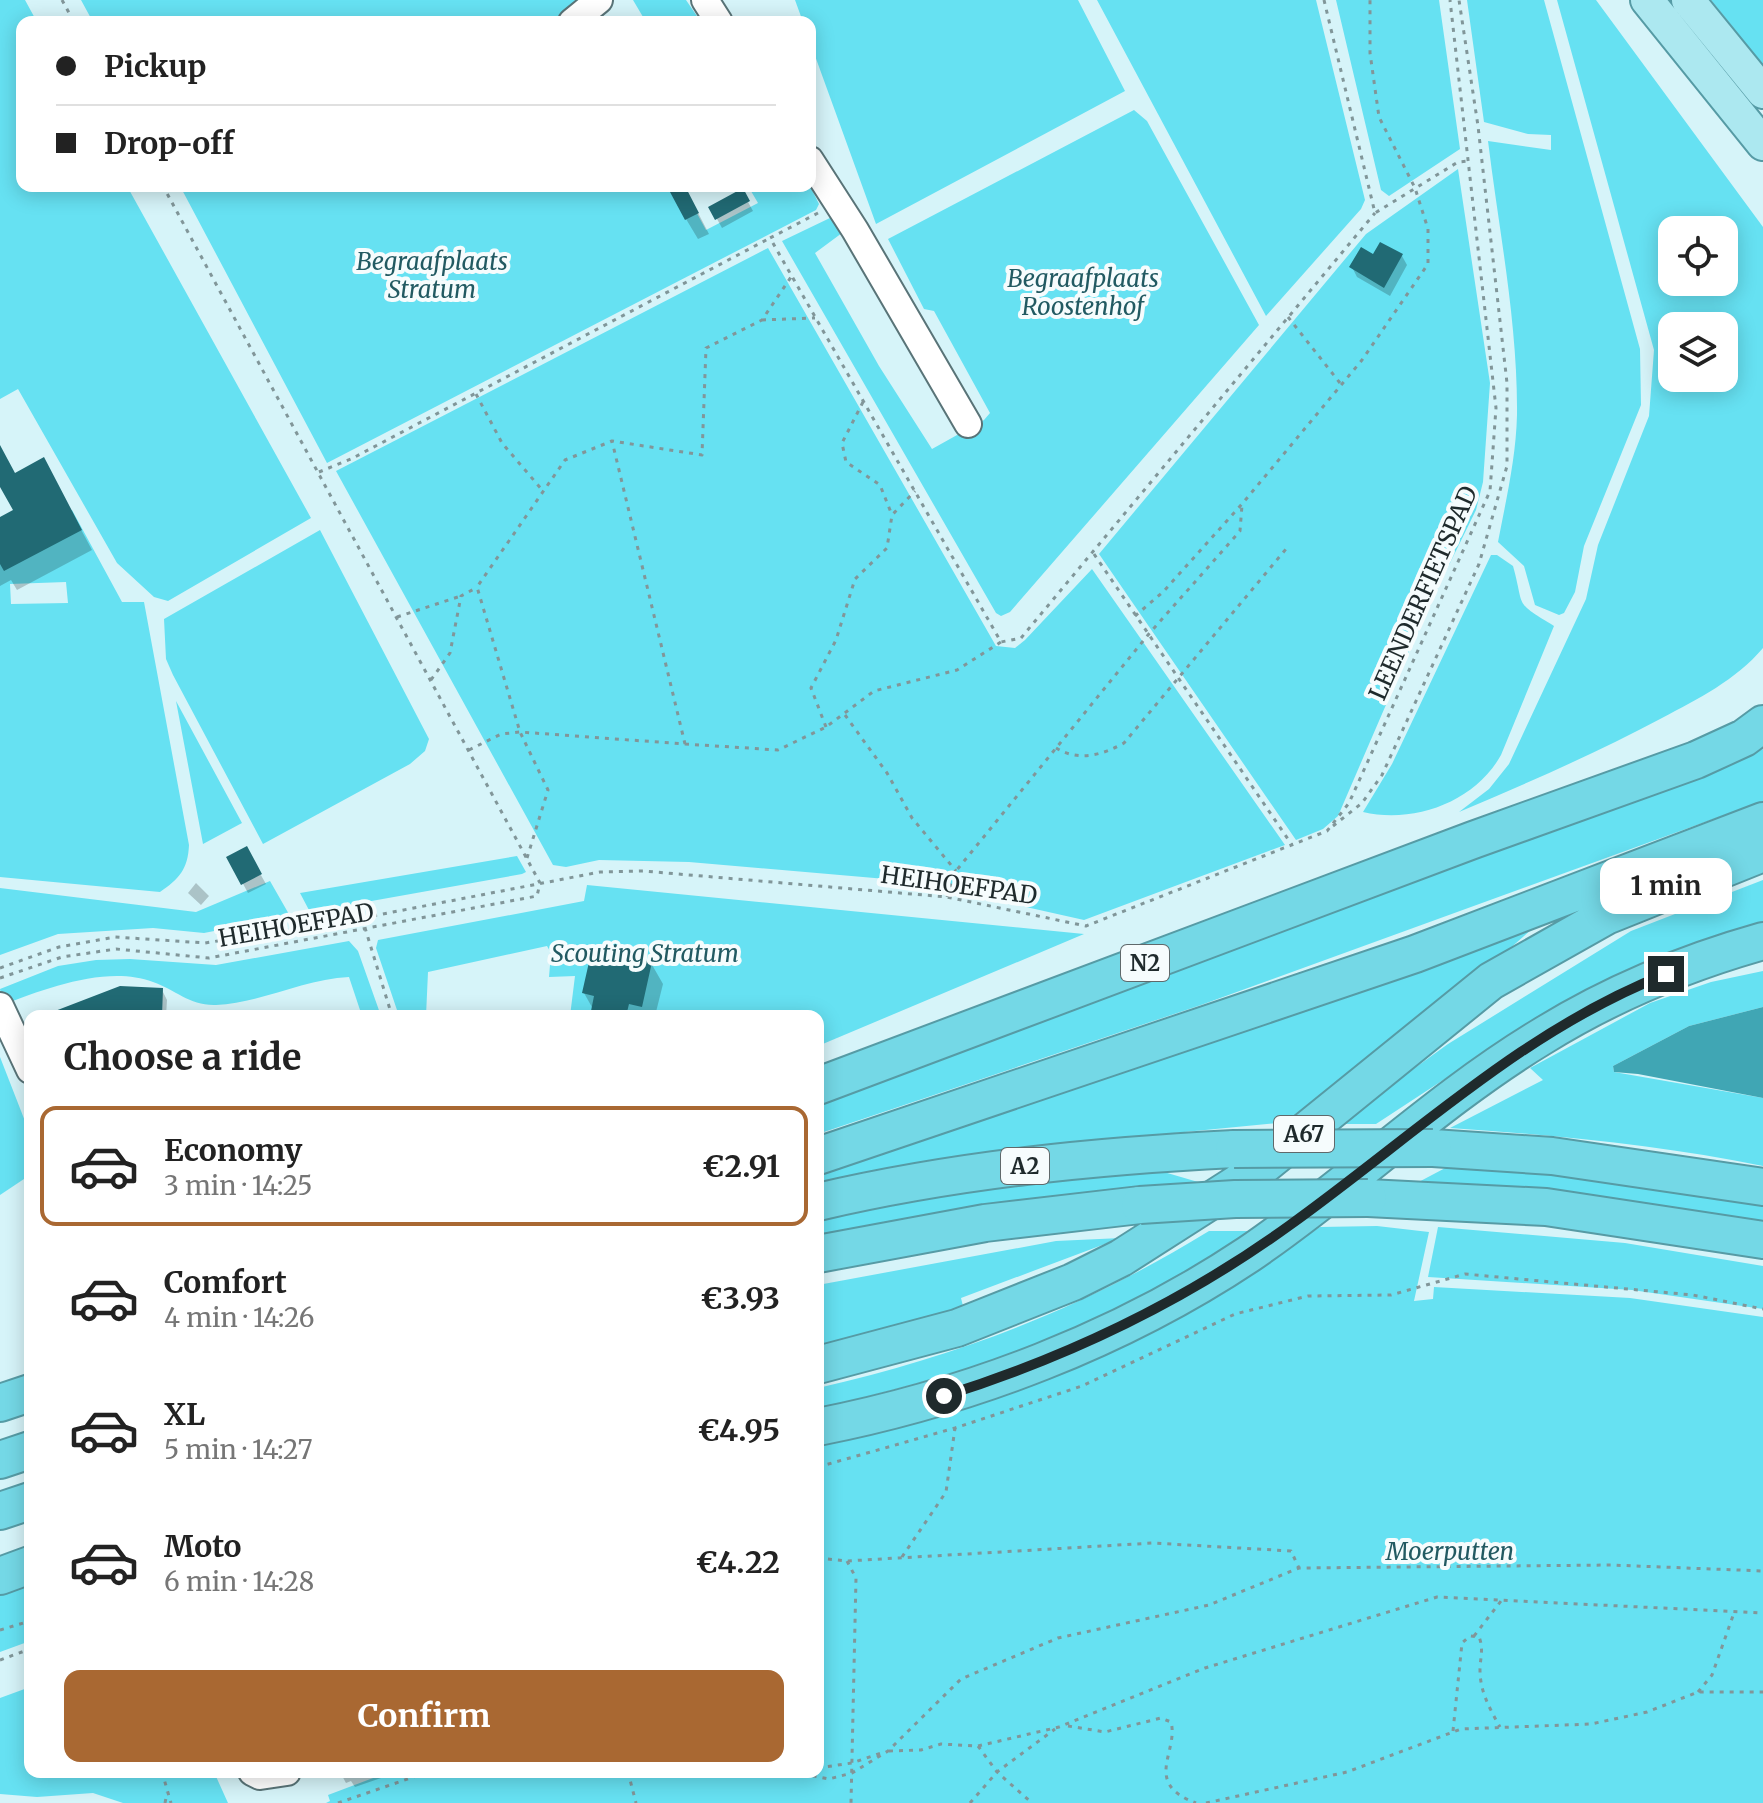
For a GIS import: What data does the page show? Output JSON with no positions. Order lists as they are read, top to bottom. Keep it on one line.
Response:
{"streets":{"highway":["N2","A67","A2"],"path":["LEENDERFIETSPAD","HEIHOEFPAD"]},"parks":["Begraafplaats Stratum","Begraafplaats Roostenhof","Scouting Stratum","Moerputten"],"page":{"banner":["Pickup","Drop-off"],"bubble":"1 min","heading":"Choose a ride","list":[{"name":"Economy","note":"3 min · 14:25","value":"€2.91"},{"name":"Comfort","note":"4 min · 14:26","value":"€3.93"},{"name":"XL","note":"5 min · 14:27","value":"€4.95"},{"name":"Moto","note":"6 min · 14:28","value":"€4.22"}],"buttons":"Confirm"}}
